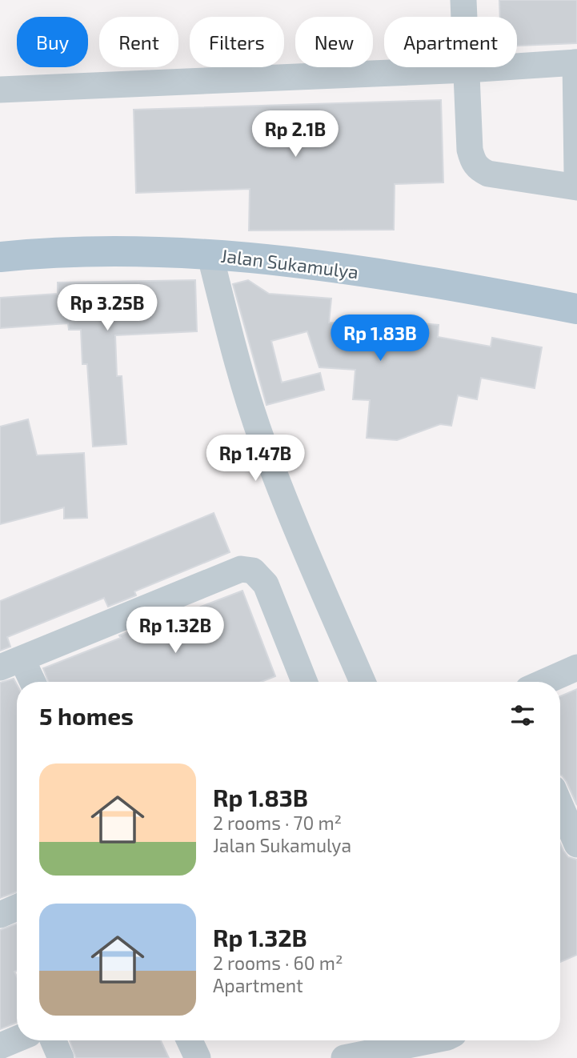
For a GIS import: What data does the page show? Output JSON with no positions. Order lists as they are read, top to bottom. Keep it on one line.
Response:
{"streets":{"main road":["Jalan Sukamulya"]},"page":{"chip":["Buy","Rent","Filters","New","Apartment"],"price":["Rp 2.1B","Rp 3.25B","Rp 1.83B","Rp 1.47B","Rp 1.32B"],"heading":"5 homes","list":[{"name":"Rp 1.83B","note":"2 rooms · 70 m² · Jalan Sukamulya"},{"name":"Rp 1.32B","note":"2 rooms · 60 m² · Apartment"}]}}
